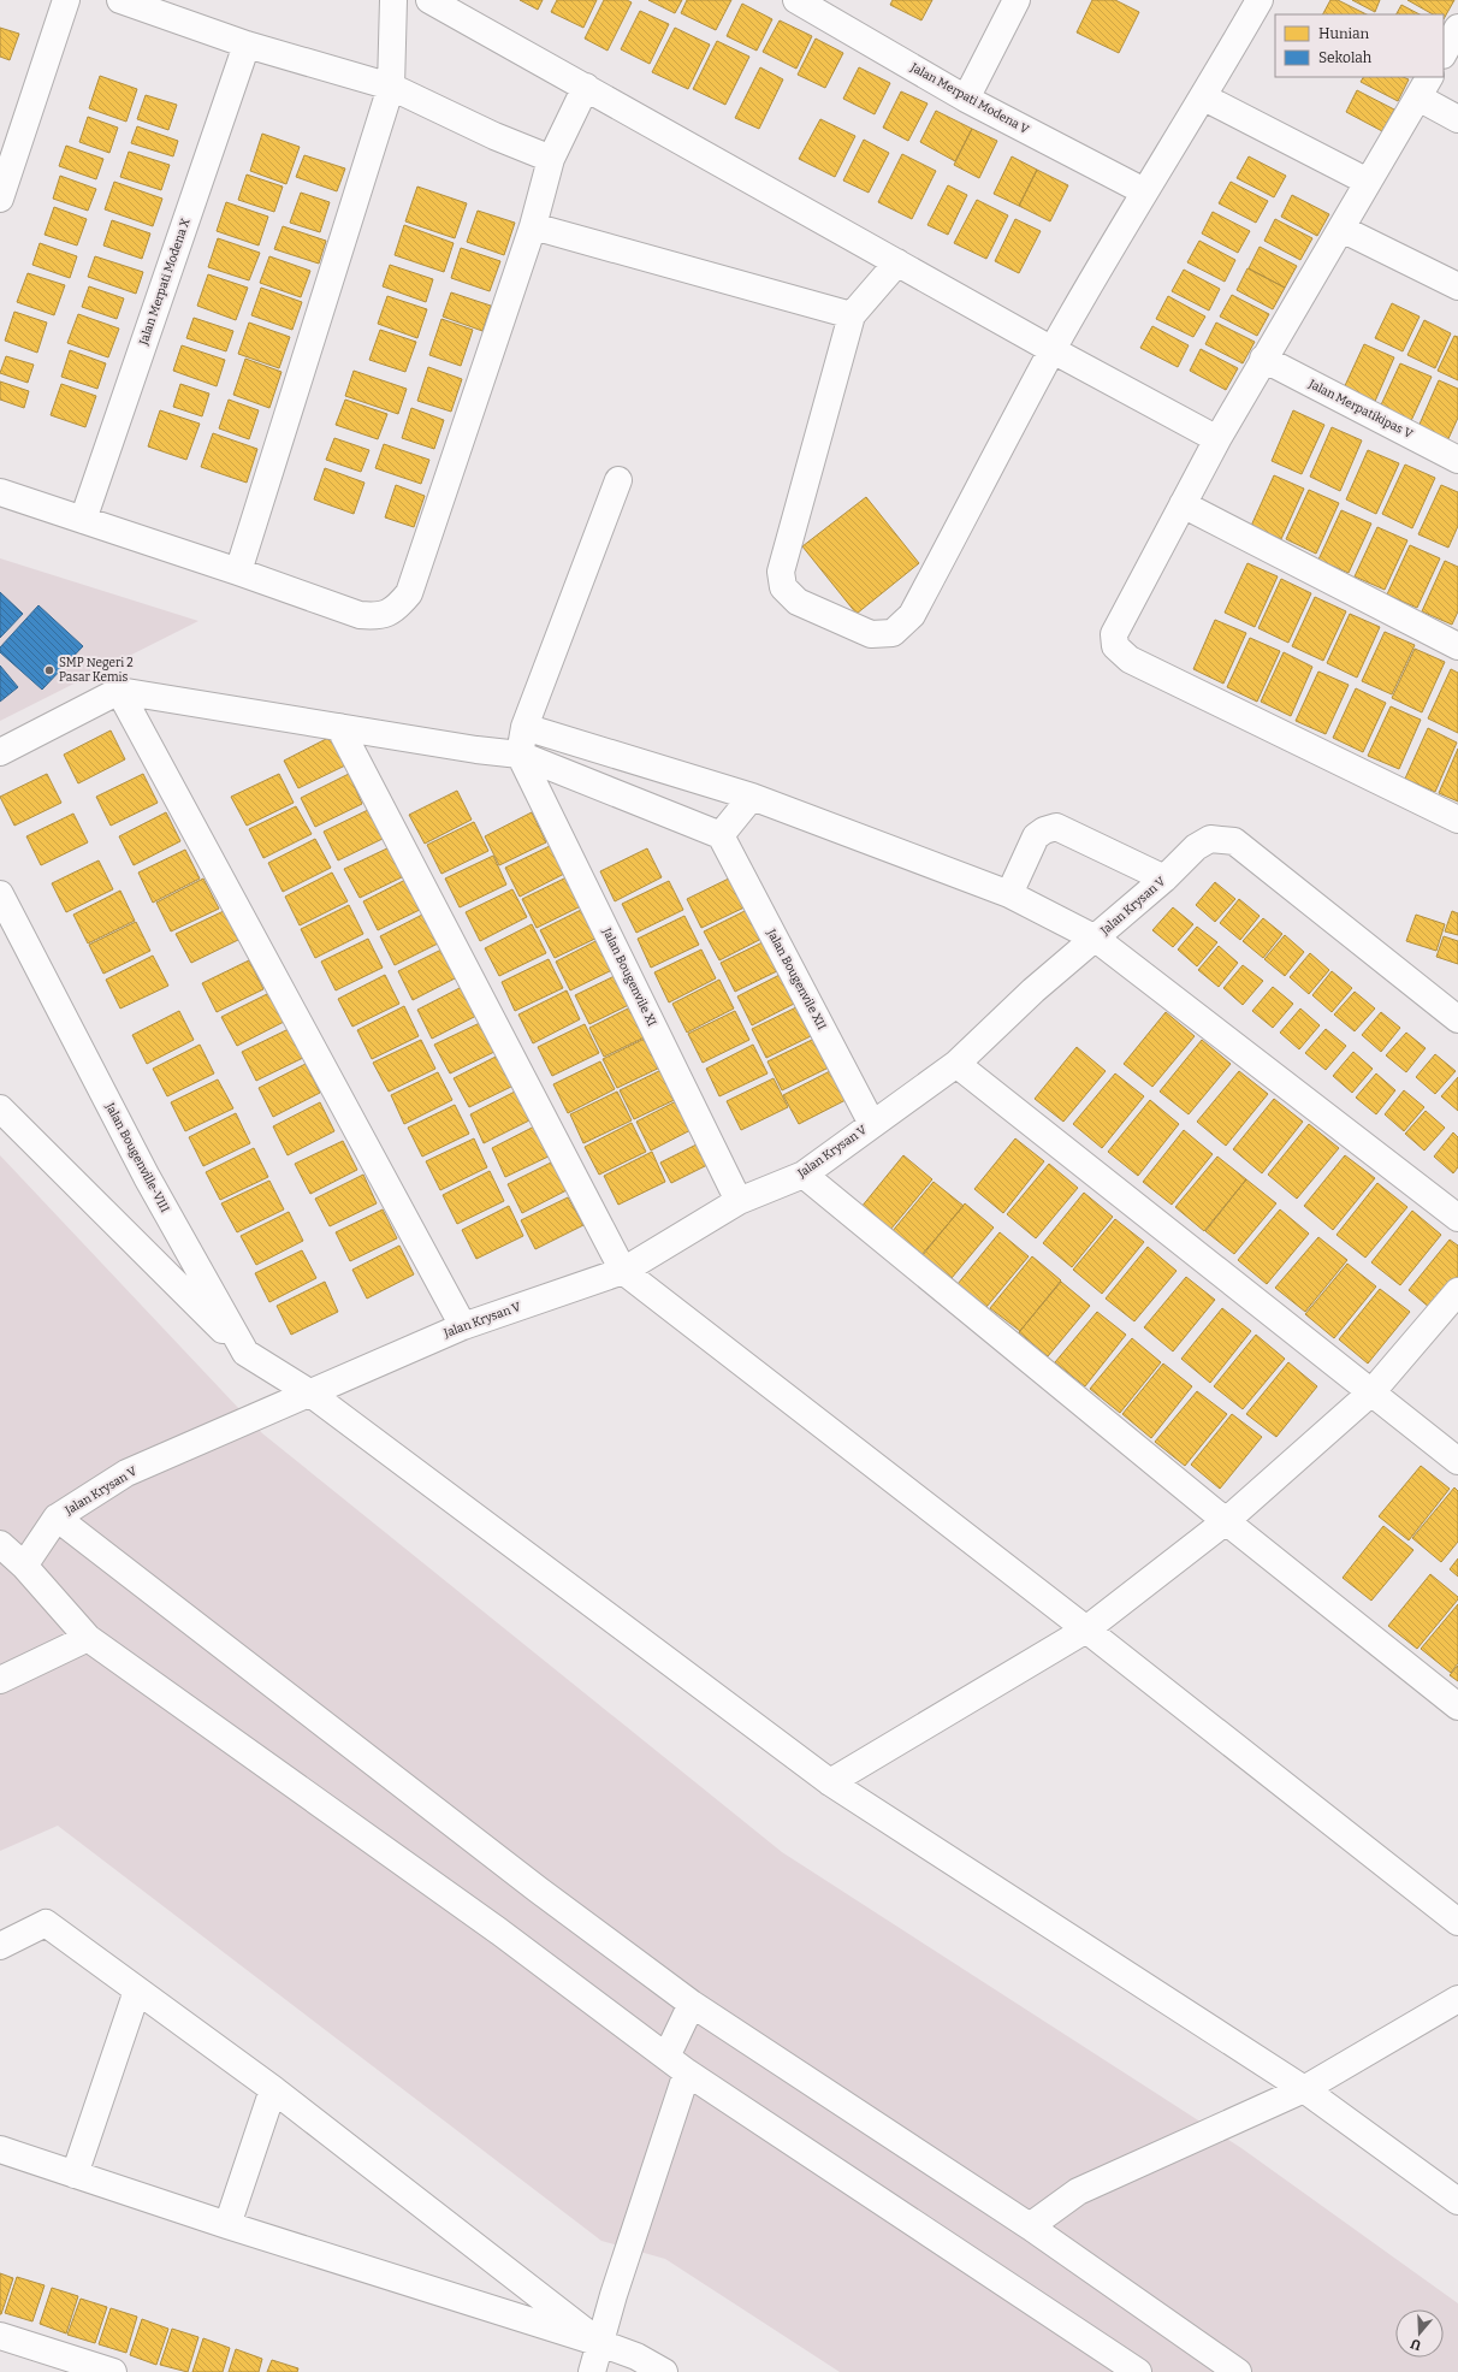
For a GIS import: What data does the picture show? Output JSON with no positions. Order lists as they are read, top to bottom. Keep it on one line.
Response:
{"streets":{"street":["Jalan Merpati Modena V","Jalan Merpati Modena X","Jalan Merpatikipas V","Jalan Krysan V","Jalan Bougenvile XI","Jalan Bougenvile XII","Jalan Bougenville-VIII"]},"crossings":[["Jalan Krysan V","Jalan Bougenvile XI"],["Jalan Krysan V","Jalan Bougenvile XII"],["Jalan Krysan V","Jalan Bougenville-VIII"]],"places":["SMP Negeri 2 Pasar Kemis"],"legend":["Hunian","Sekolah"],"north":"bottom"}
